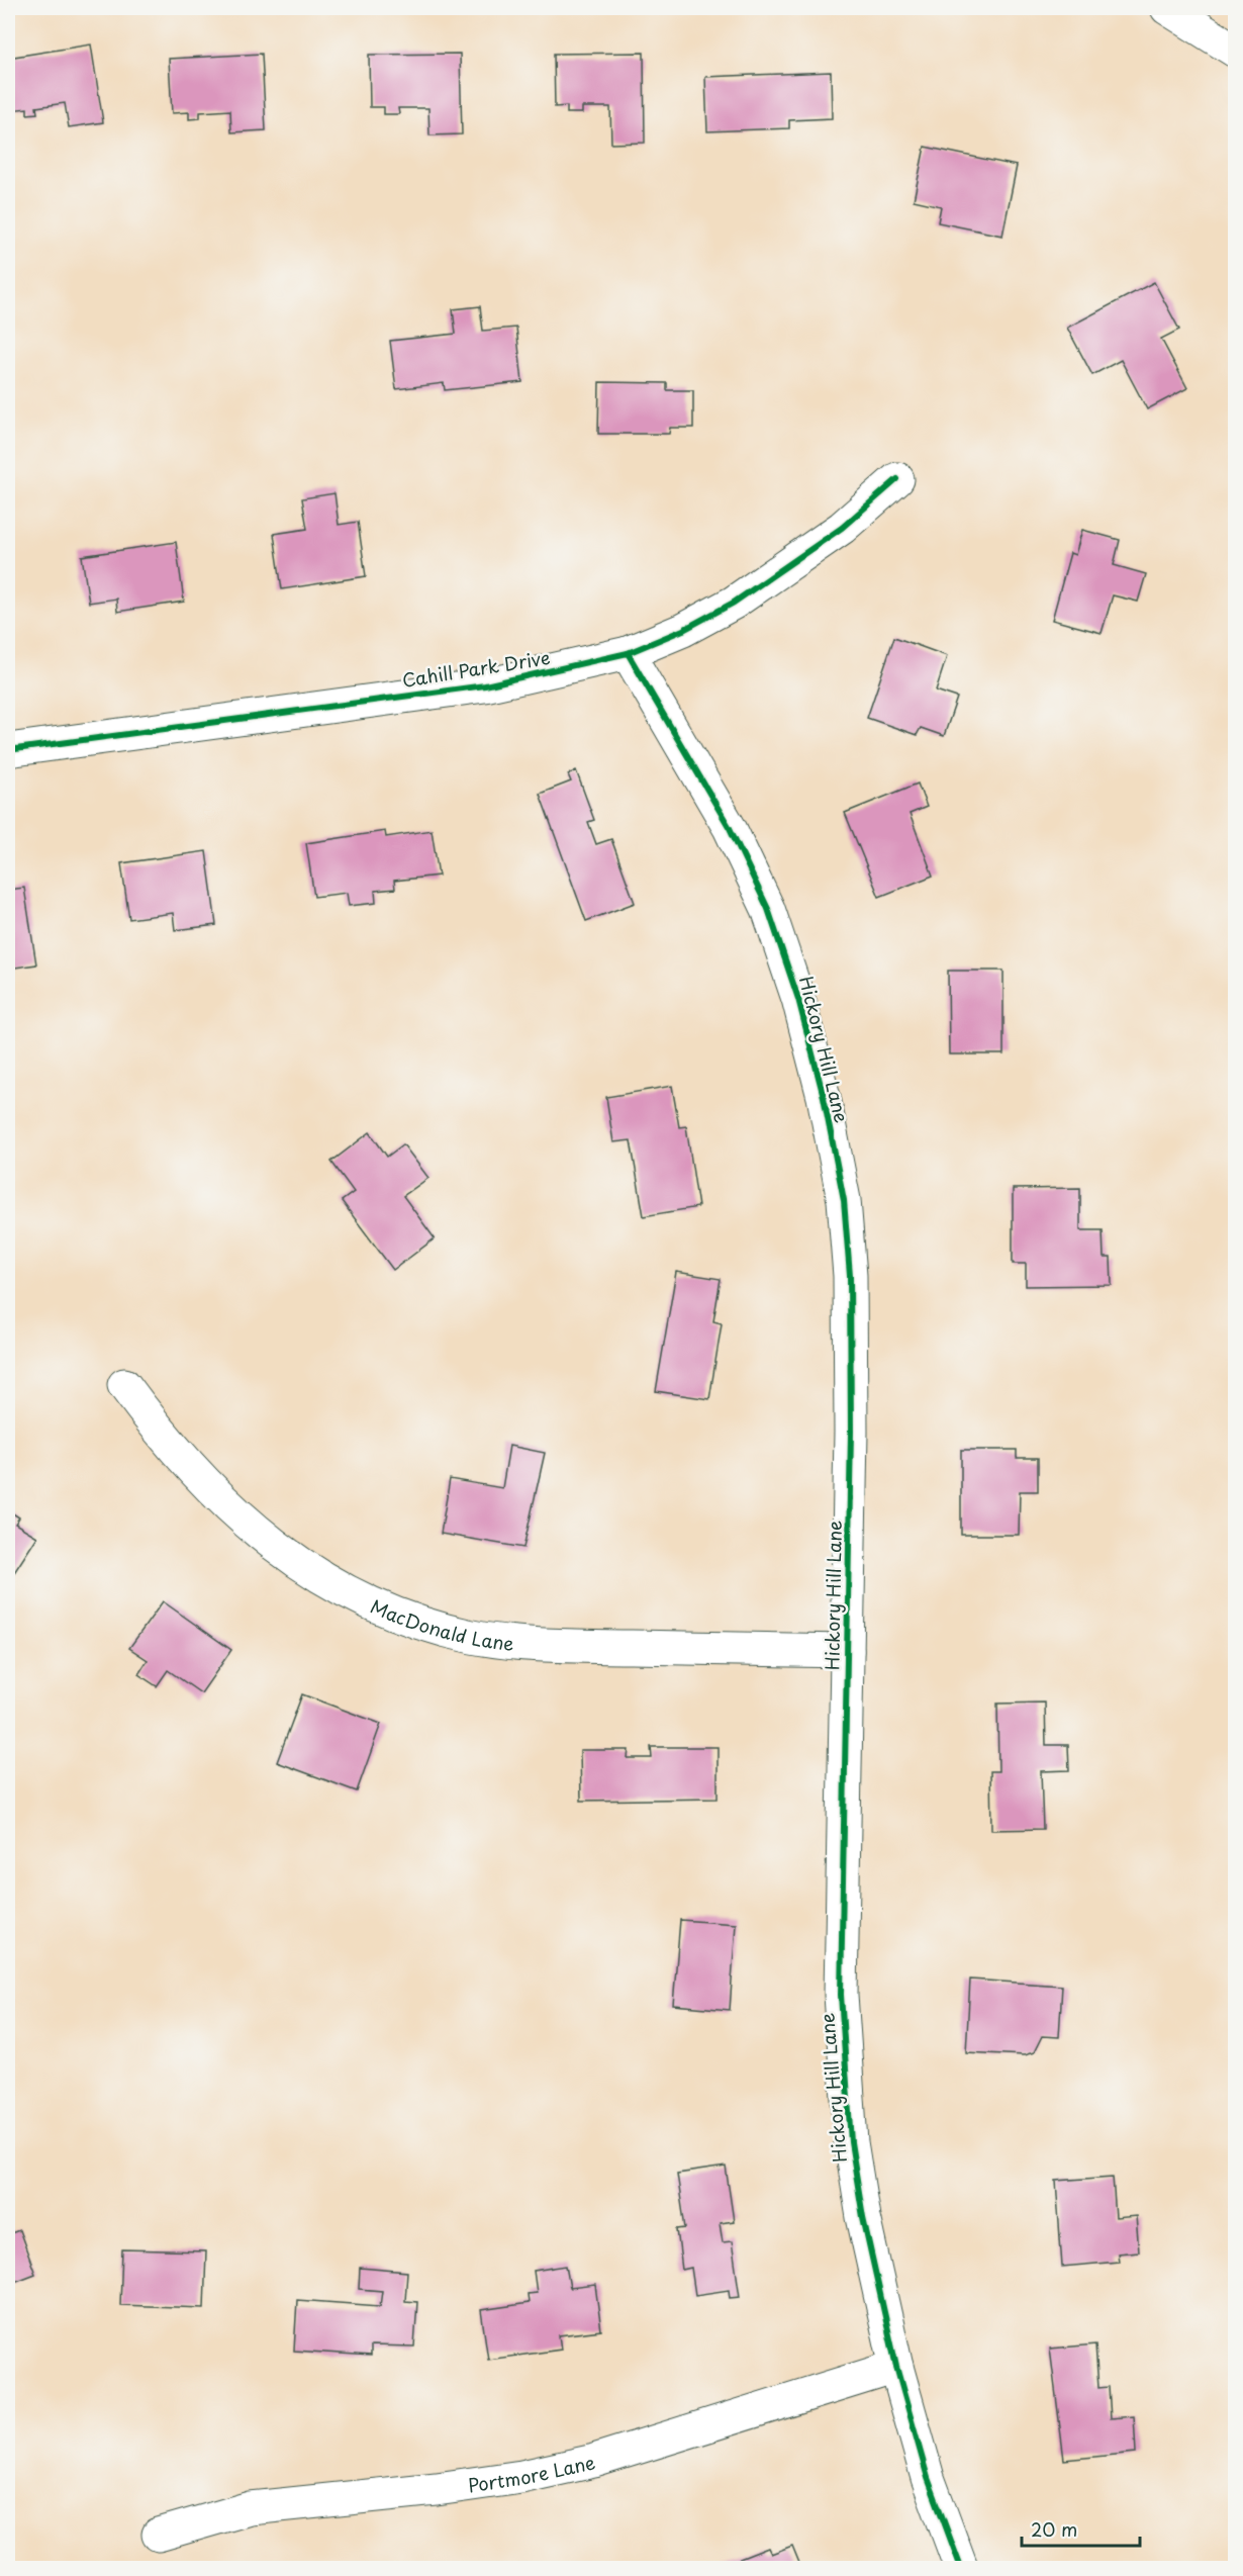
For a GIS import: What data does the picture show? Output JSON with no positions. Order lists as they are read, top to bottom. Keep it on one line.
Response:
{"streets":{"street":["Cahill Park Drive","Hickory Hill Lane","MacDonald Lane","Portmore Lane"]},"crossings":[["Cahill Park Drive","Hickory Hill Lane"],["Hickory Hill Lane","MacDonald Lane"],["Hickory Hill Lane","Portmore Lane"]],"scale_bar":"20 m"}
